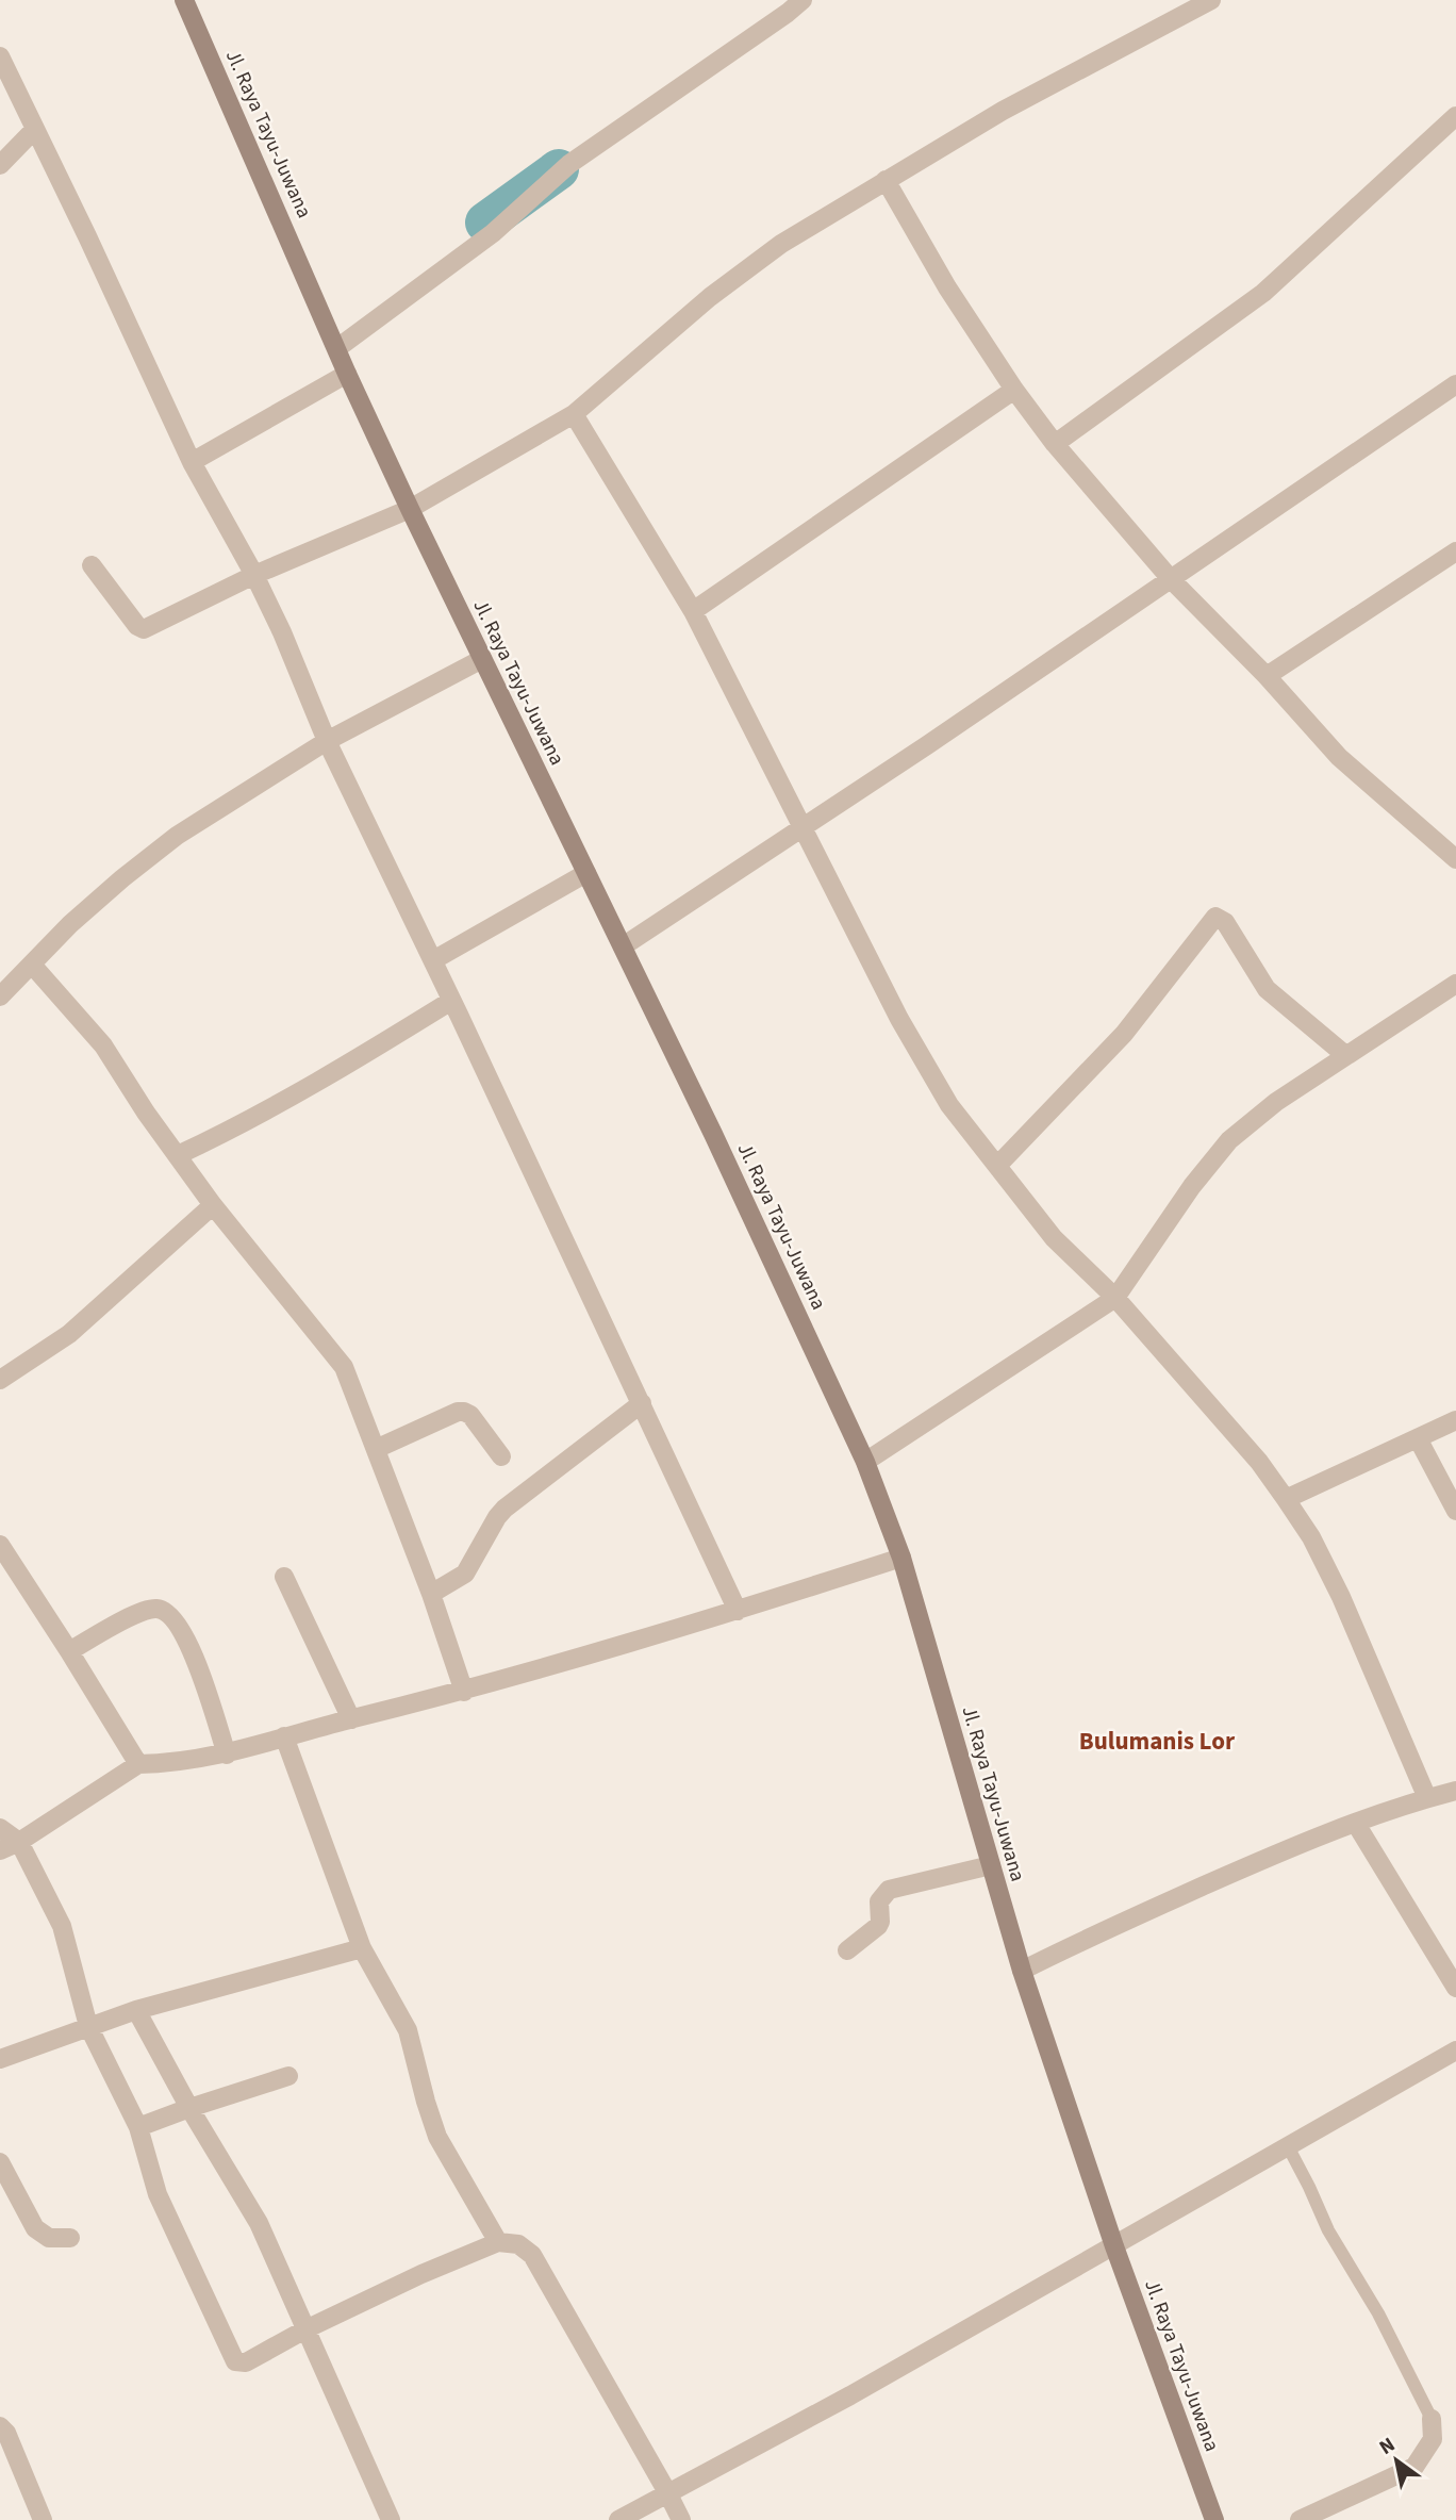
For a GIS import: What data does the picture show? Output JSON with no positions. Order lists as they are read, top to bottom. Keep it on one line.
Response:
{"streets":{"main road":["Jl. Raya Tayu-Juwana"]},"districts":["Bulumanis Lor"],"north":"top left"}
